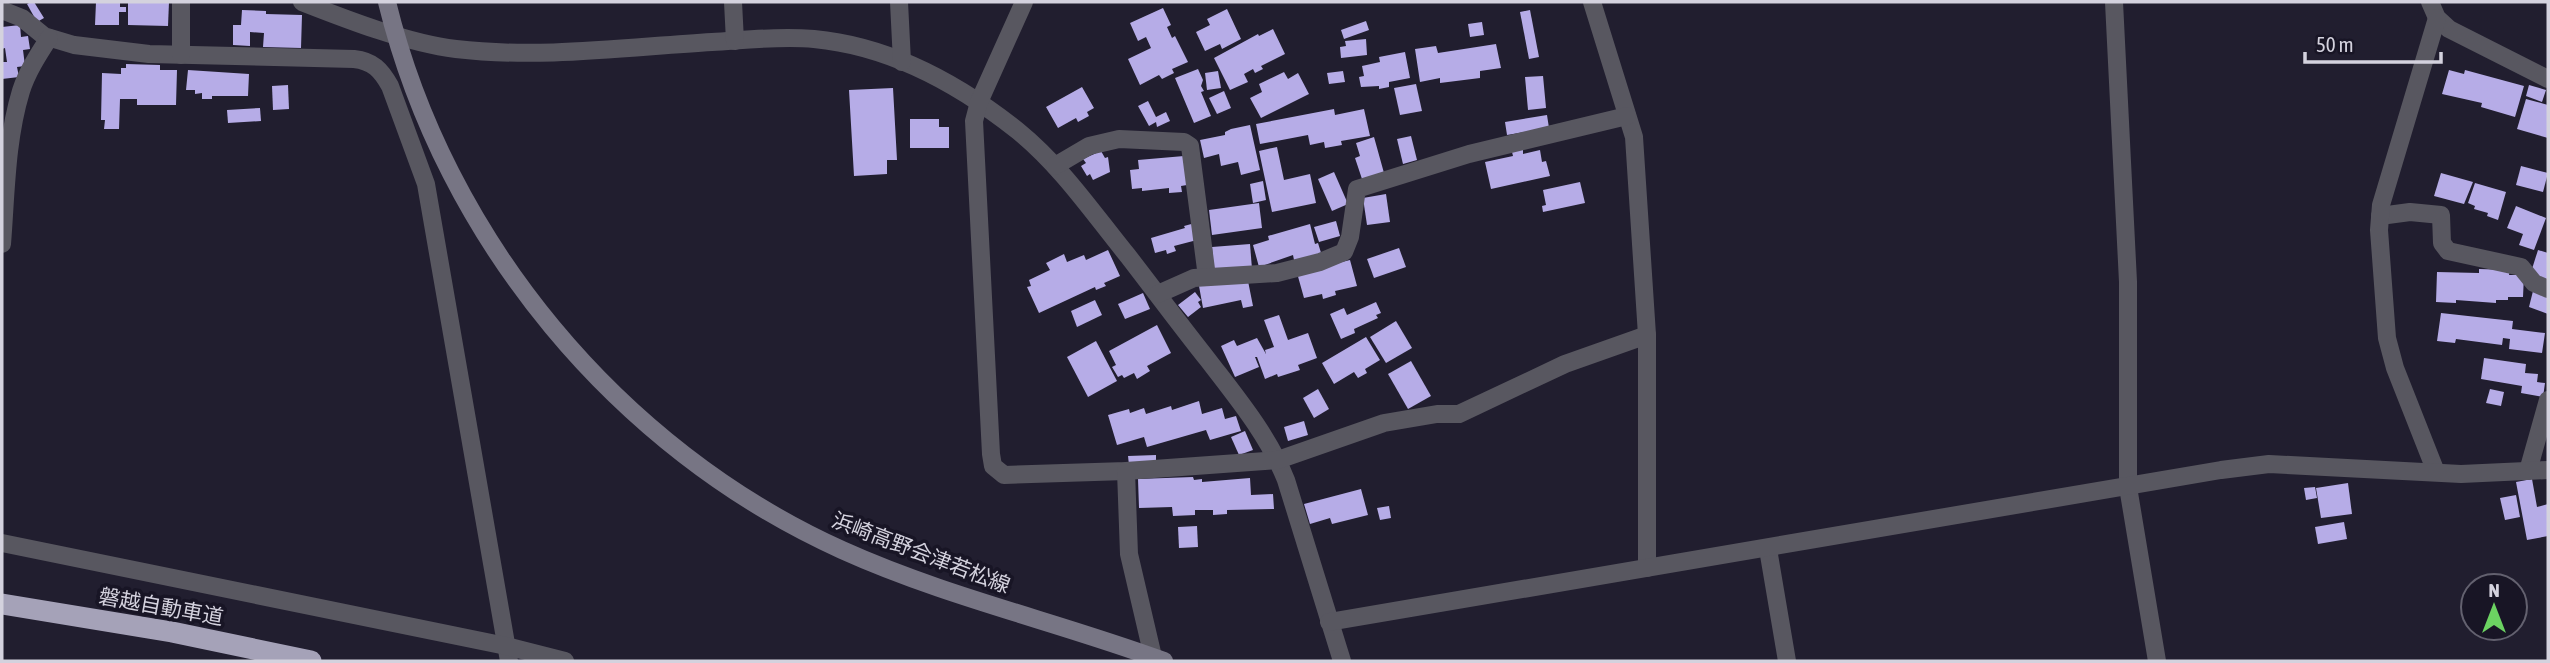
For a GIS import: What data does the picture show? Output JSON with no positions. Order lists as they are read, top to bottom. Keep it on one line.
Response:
{"streets":{"highway":["磐越自動車道"],"main road":["浜崎高野会津若松線"]},"scale_bar":"50 m","north":"top"}
